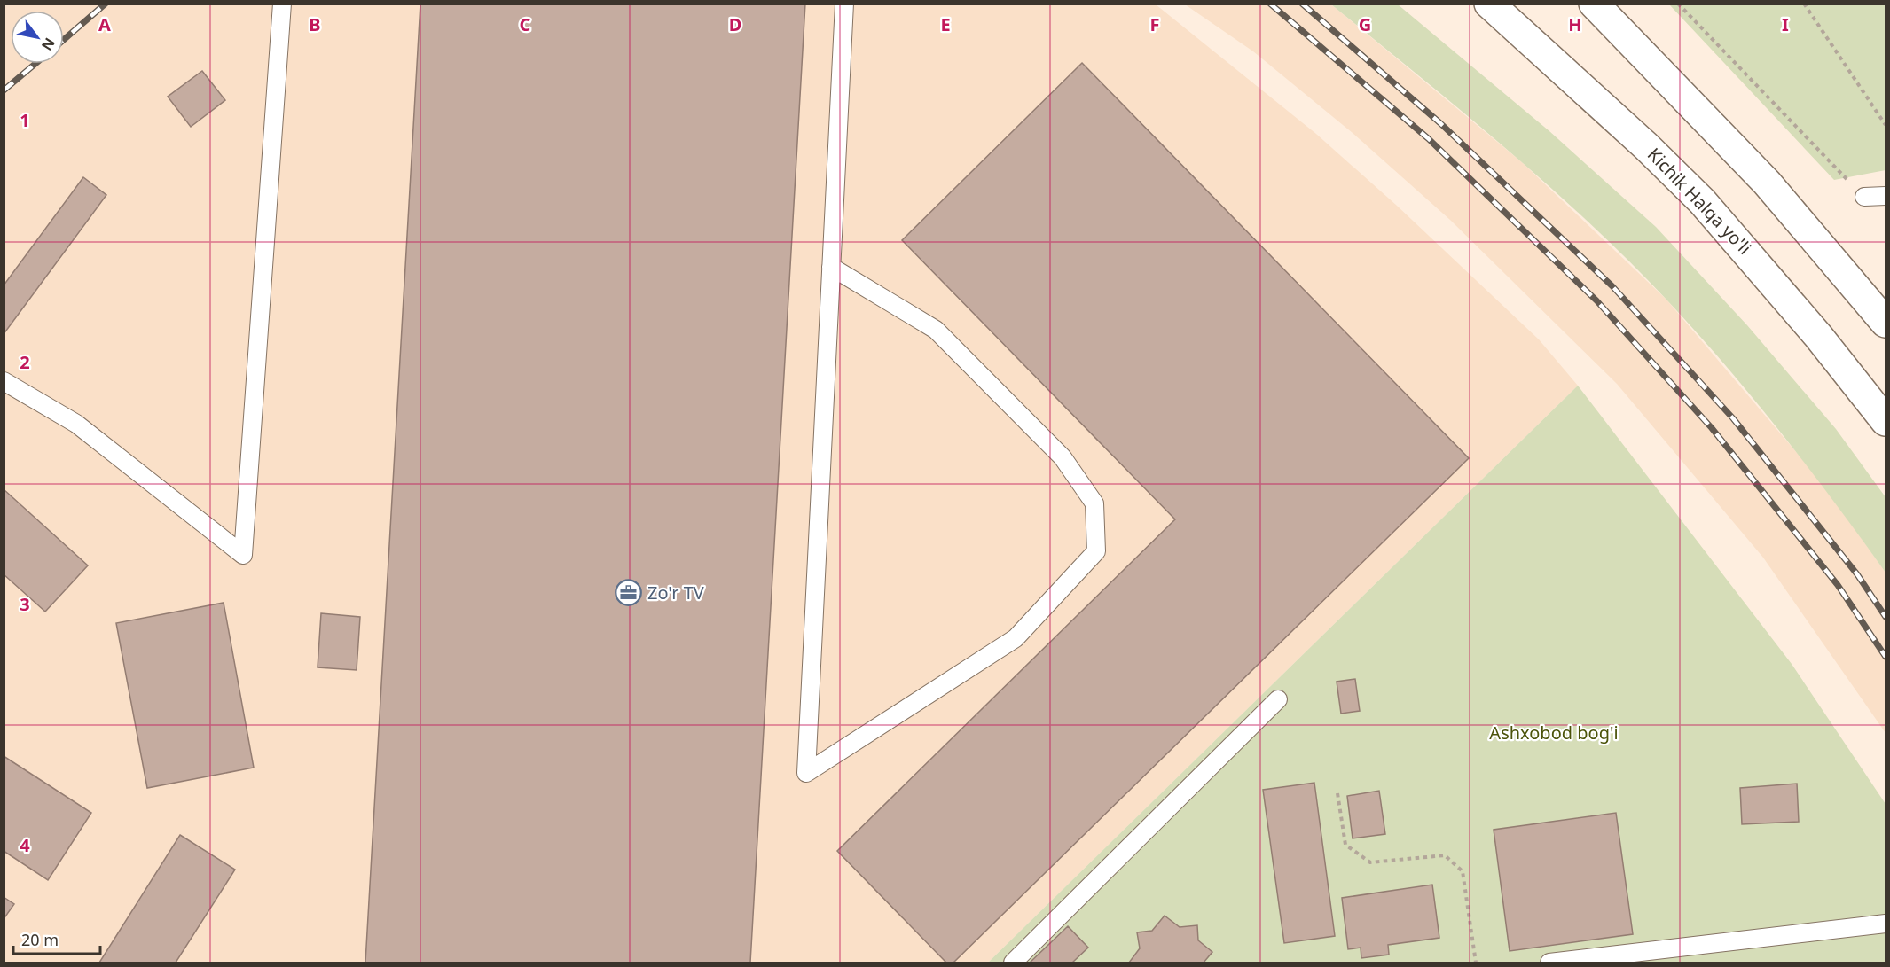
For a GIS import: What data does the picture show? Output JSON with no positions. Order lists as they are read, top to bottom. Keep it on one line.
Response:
{"streets":{"highway":["Kichik Halqa yo'li"]},"parks":["Ashxobod bog'i"],"places":{"office":["Zo'r TV"]},"scale_bar":"20 m","north":"bottom right","grid":{"columns":["A","B","C","D","E","F","G","H","I"],"rows":["1","2","3","4"]}}
